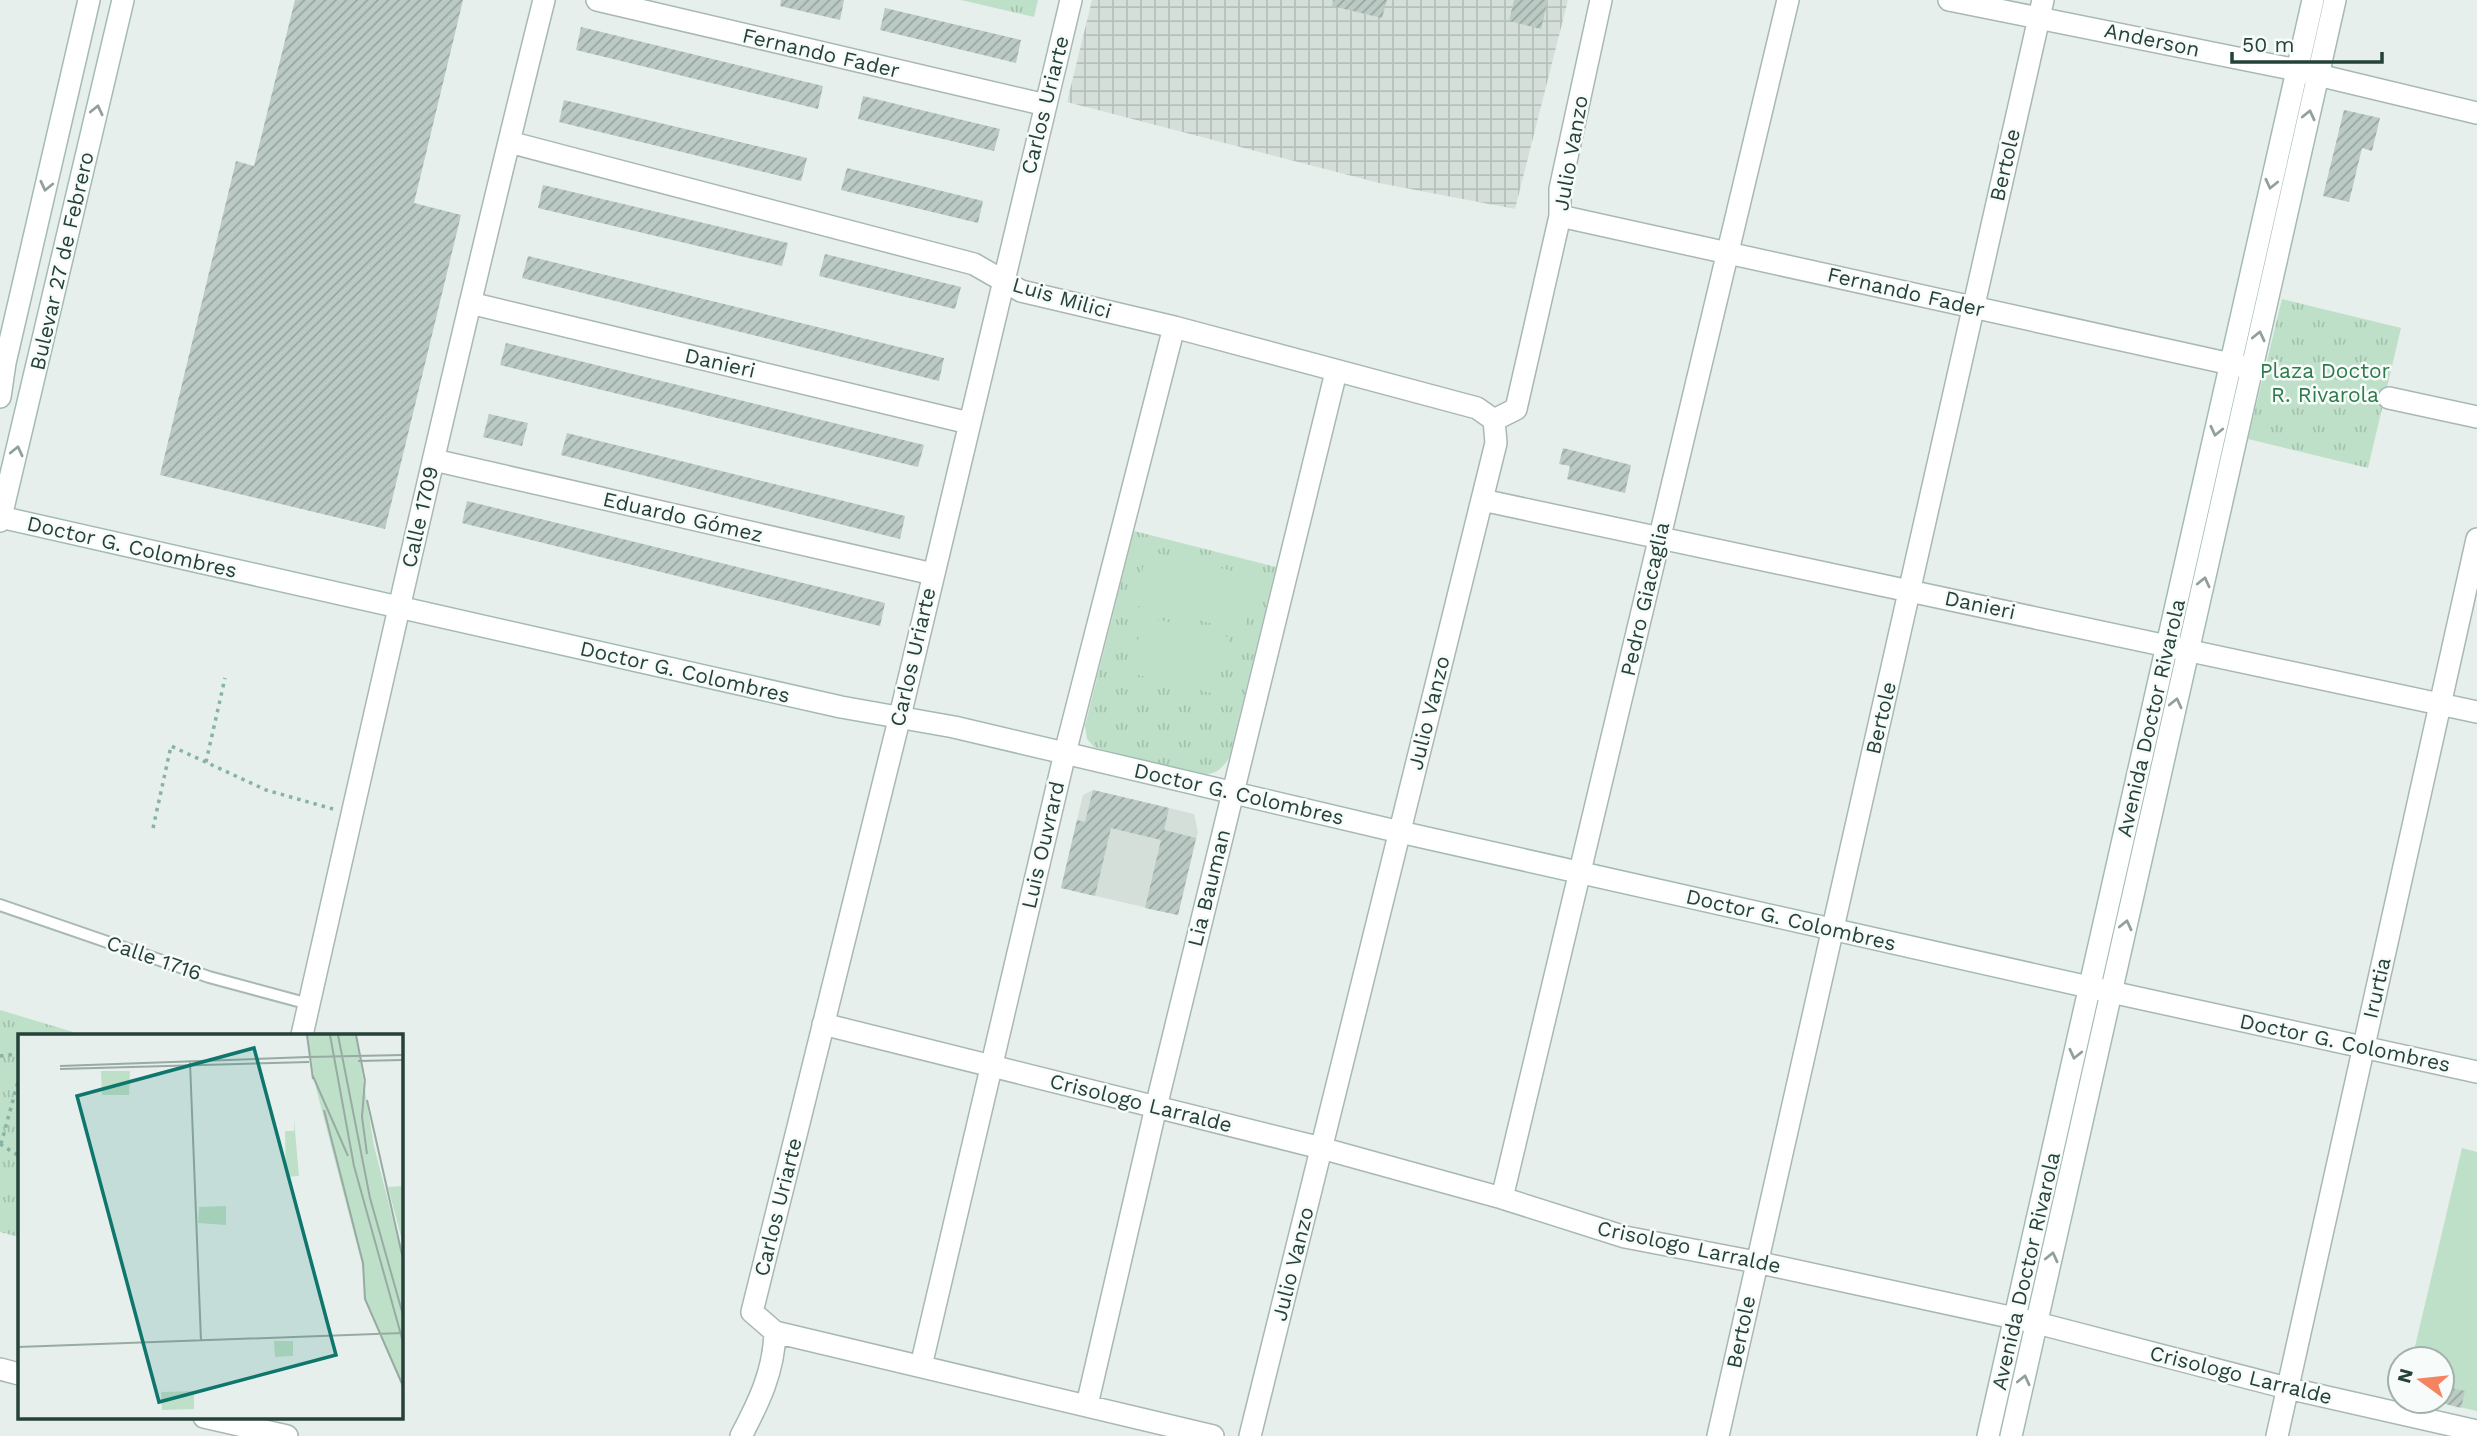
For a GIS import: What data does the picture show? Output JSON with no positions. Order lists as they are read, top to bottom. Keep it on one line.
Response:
{"streets":{"street":["Anderson","Fernando Fader","Carlos Uriarte","Julio Vanzo","Bertole","Bulevar 27 de Febrero","Luis Milici","Danieri","Calle 1709","Eduardo Gómez","Doctor G. Colombres","Pedro Giacaglia","Avenida Doctor Rivarola","Luis Ouvrard","Lia Bauman","Irurtia","Crisologo Larralde"],"lane":["Calle 1716"]},"crossings":[["Anderson","Bertole"],["Anderson","Avenida Doctor Rivarola"],["Fernando Fader","Carlos Uriarte"],["Fernando Fader","Julio Vanzo"],["Fernando Fader","Bertole"],["Fernando Fader","Pedro Giacaglia"],["Fernando Fader","Avenida Doctor Rivarola"],["Carlos Uriarte","Luis Milici"],["Carlos Uriarte","Danieri"],["Carlos Uriarte","Eduardo Gómez"],["Carlos Uriarte","Doctor G. Colombres"],["Carlos Uriarte","Crisologo Larralde"],["Julio Vanzo","Luis Milici"],["Julio Vanzo","Danieri"],["Julio Vanzo","Doctor G. Colombres"],["Julio Vanzo","Crisologo Larralde"],["Bertole","Danieri"],["Bertole","Doctor G. Colombres"],["Bertole","Crisologo Larralde"],["Bulevar 27 de Febrero","Doctor G. Colombres"],["Luis Milici","Calle 1709"],["Luis Milici","Luis Ouvrard"],["Luis Milici","Lia Bauman"],["Danieri","Calle 1709"],["Danieri","Pedro Giacaglia"],["Danieri","Avenida Doctor Rivarola"],["Danieri","Irurtia"],["Calle 1709","Eduardo Gómez"],["Calle 1709","Doctor G. Colombres"],["Calle 1709","Calle 1716"],["Doctor G. Colombres","Pedro Giacaglia"],["Doctor G. Colombres","Avenida Doctor Rivarola"],["Doctor G. Colombres","Luis Ouvrard"],["Doctor G. Colombres","Lia Bauman"],["Doctor G. Colombres","Irurtia"],["Pedro Giacaglia","Crisologo Larralde"],["Avenida Doctor Rivarola","Crisologo Larralde"],["Luis Ouvrard","Crisologo Larralde"],["Lia Bauman","Crisologo Larralde"],["Irurtia","Crisologo Larralde"]],"parks":["Plaza Doctor R. Rivarola"],"scale_bar":"50 m","north":"left"}
